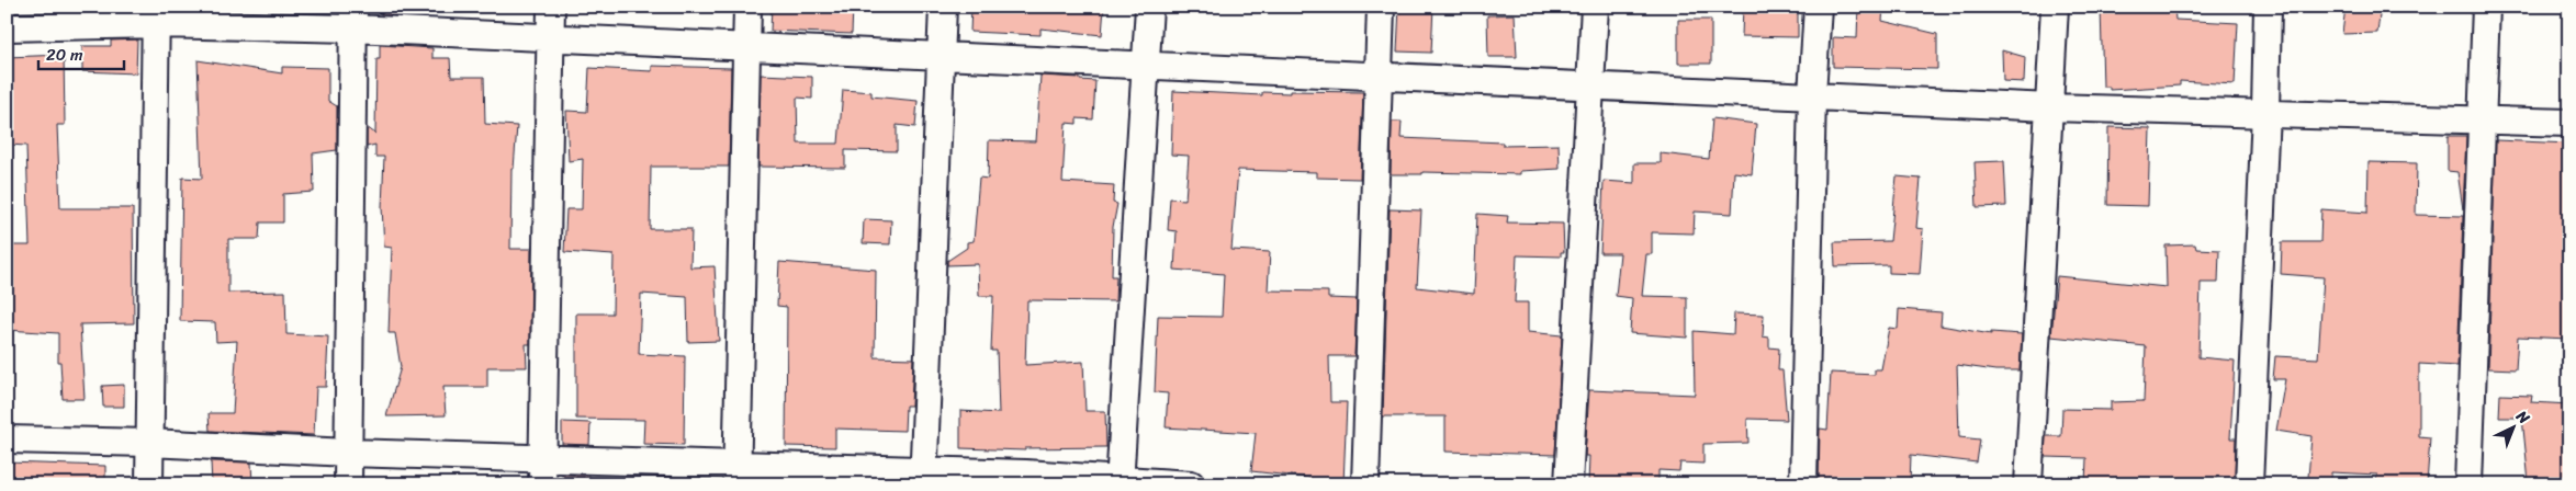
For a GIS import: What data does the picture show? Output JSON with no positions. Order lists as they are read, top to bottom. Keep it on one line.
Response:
{"scale_bar":"20 m","north":"top right"}
